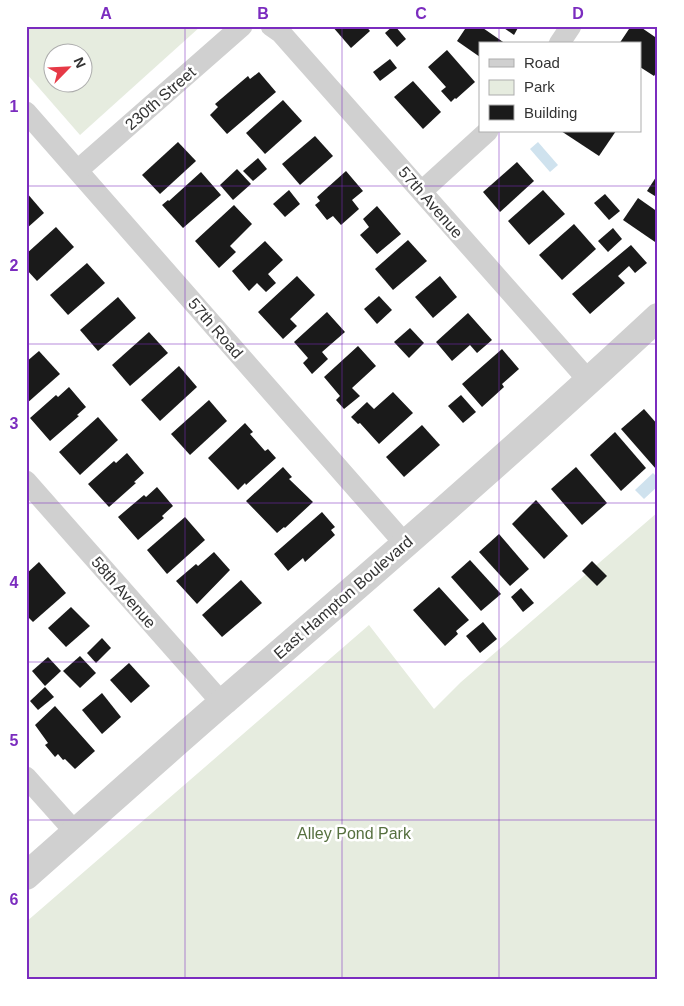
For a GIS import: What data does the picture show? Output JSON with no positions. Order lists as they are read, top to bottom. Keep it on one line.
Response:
{"streets":{"street":["230th Street","57th Avenue","57th Road","58th Avenue","East Hampton Boulevard"]},"crossings":[["230th Street","57th Road"],["57th Avenue","East Hampton Boulevard"],["57th Road","East Hampton Boulevard"],["58th Avenue","East Hampton Boulevard"]],"parks":["Alley Pond Park"],"legend":["Road","Park","Building"],"north":"top right","grid":{"columns":["A","B","C","D"],"rows":["1","2","3","4","5","6"]}}
